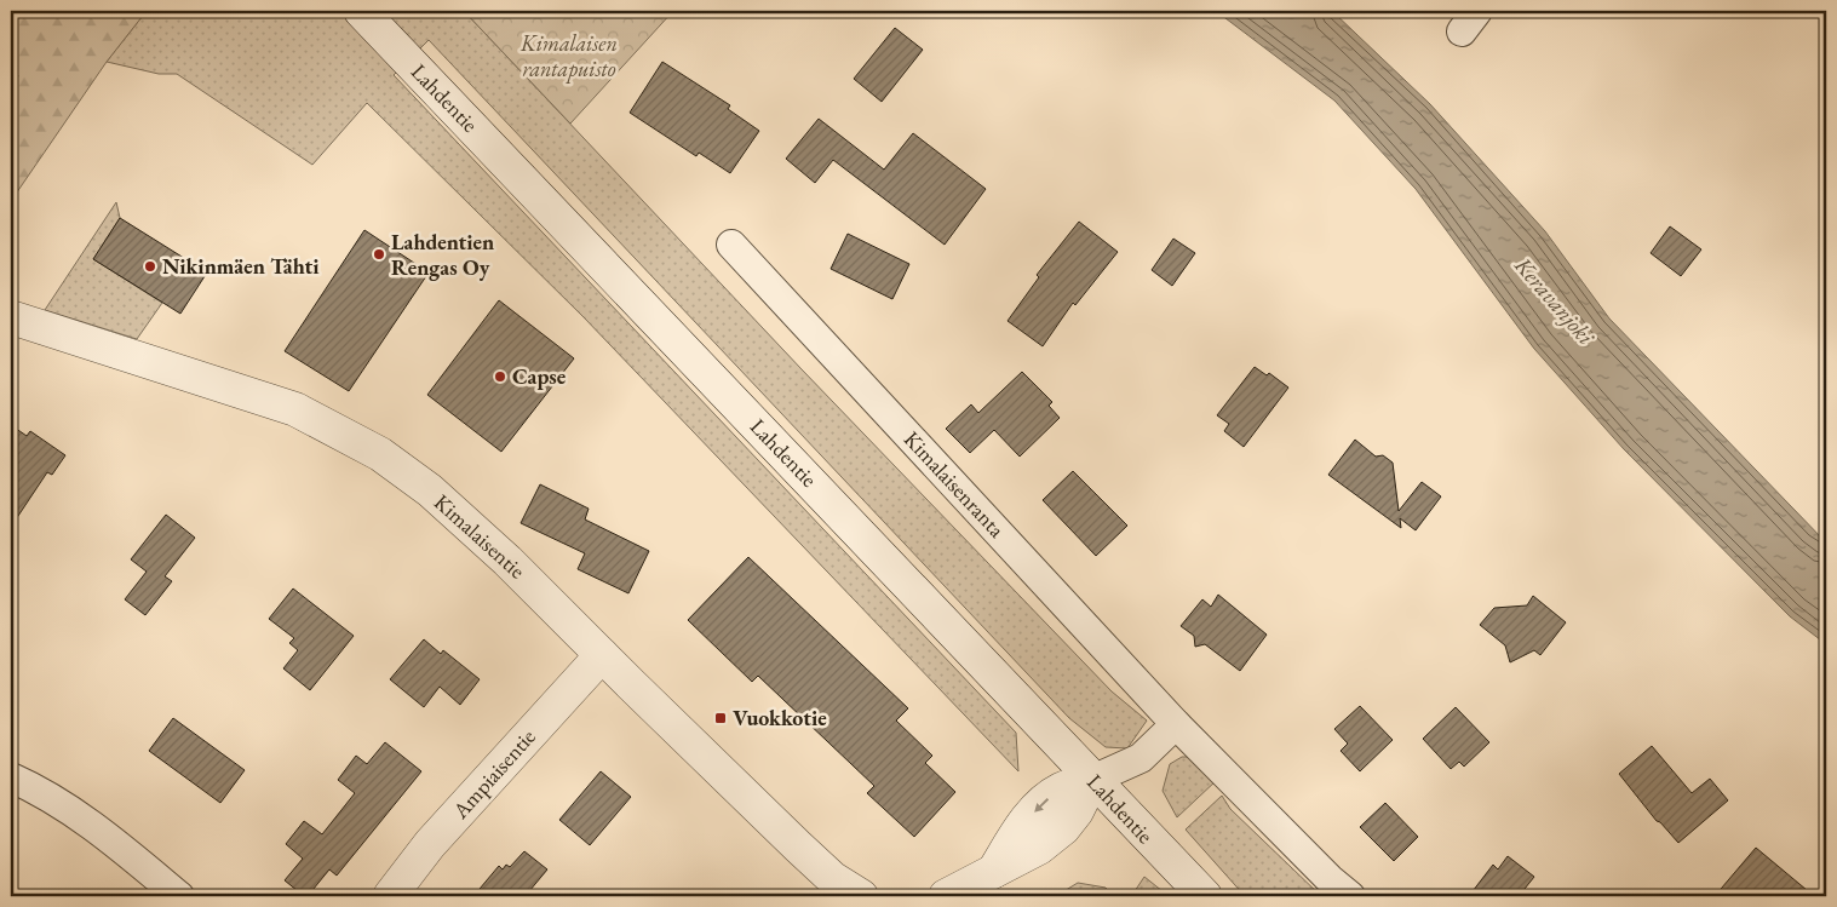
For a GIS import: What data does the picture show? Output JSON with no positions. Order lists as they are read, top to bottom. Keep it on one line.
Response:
{"streets":{"street":["Lahdentie","Kimalaisenranta","Kimalaisentie","Ampiaisentie"]},"crossings":[["Kimalaisentie","Ampiaisentie"]],"water":["Keravanjoki"],"parks":["Kimalaisen rantapuisto"],"places":{"other":["Lahdentien Rengas Oy","Nikinmäen Tähti","Capse"],"transit":["Vuokkotie"]}}
